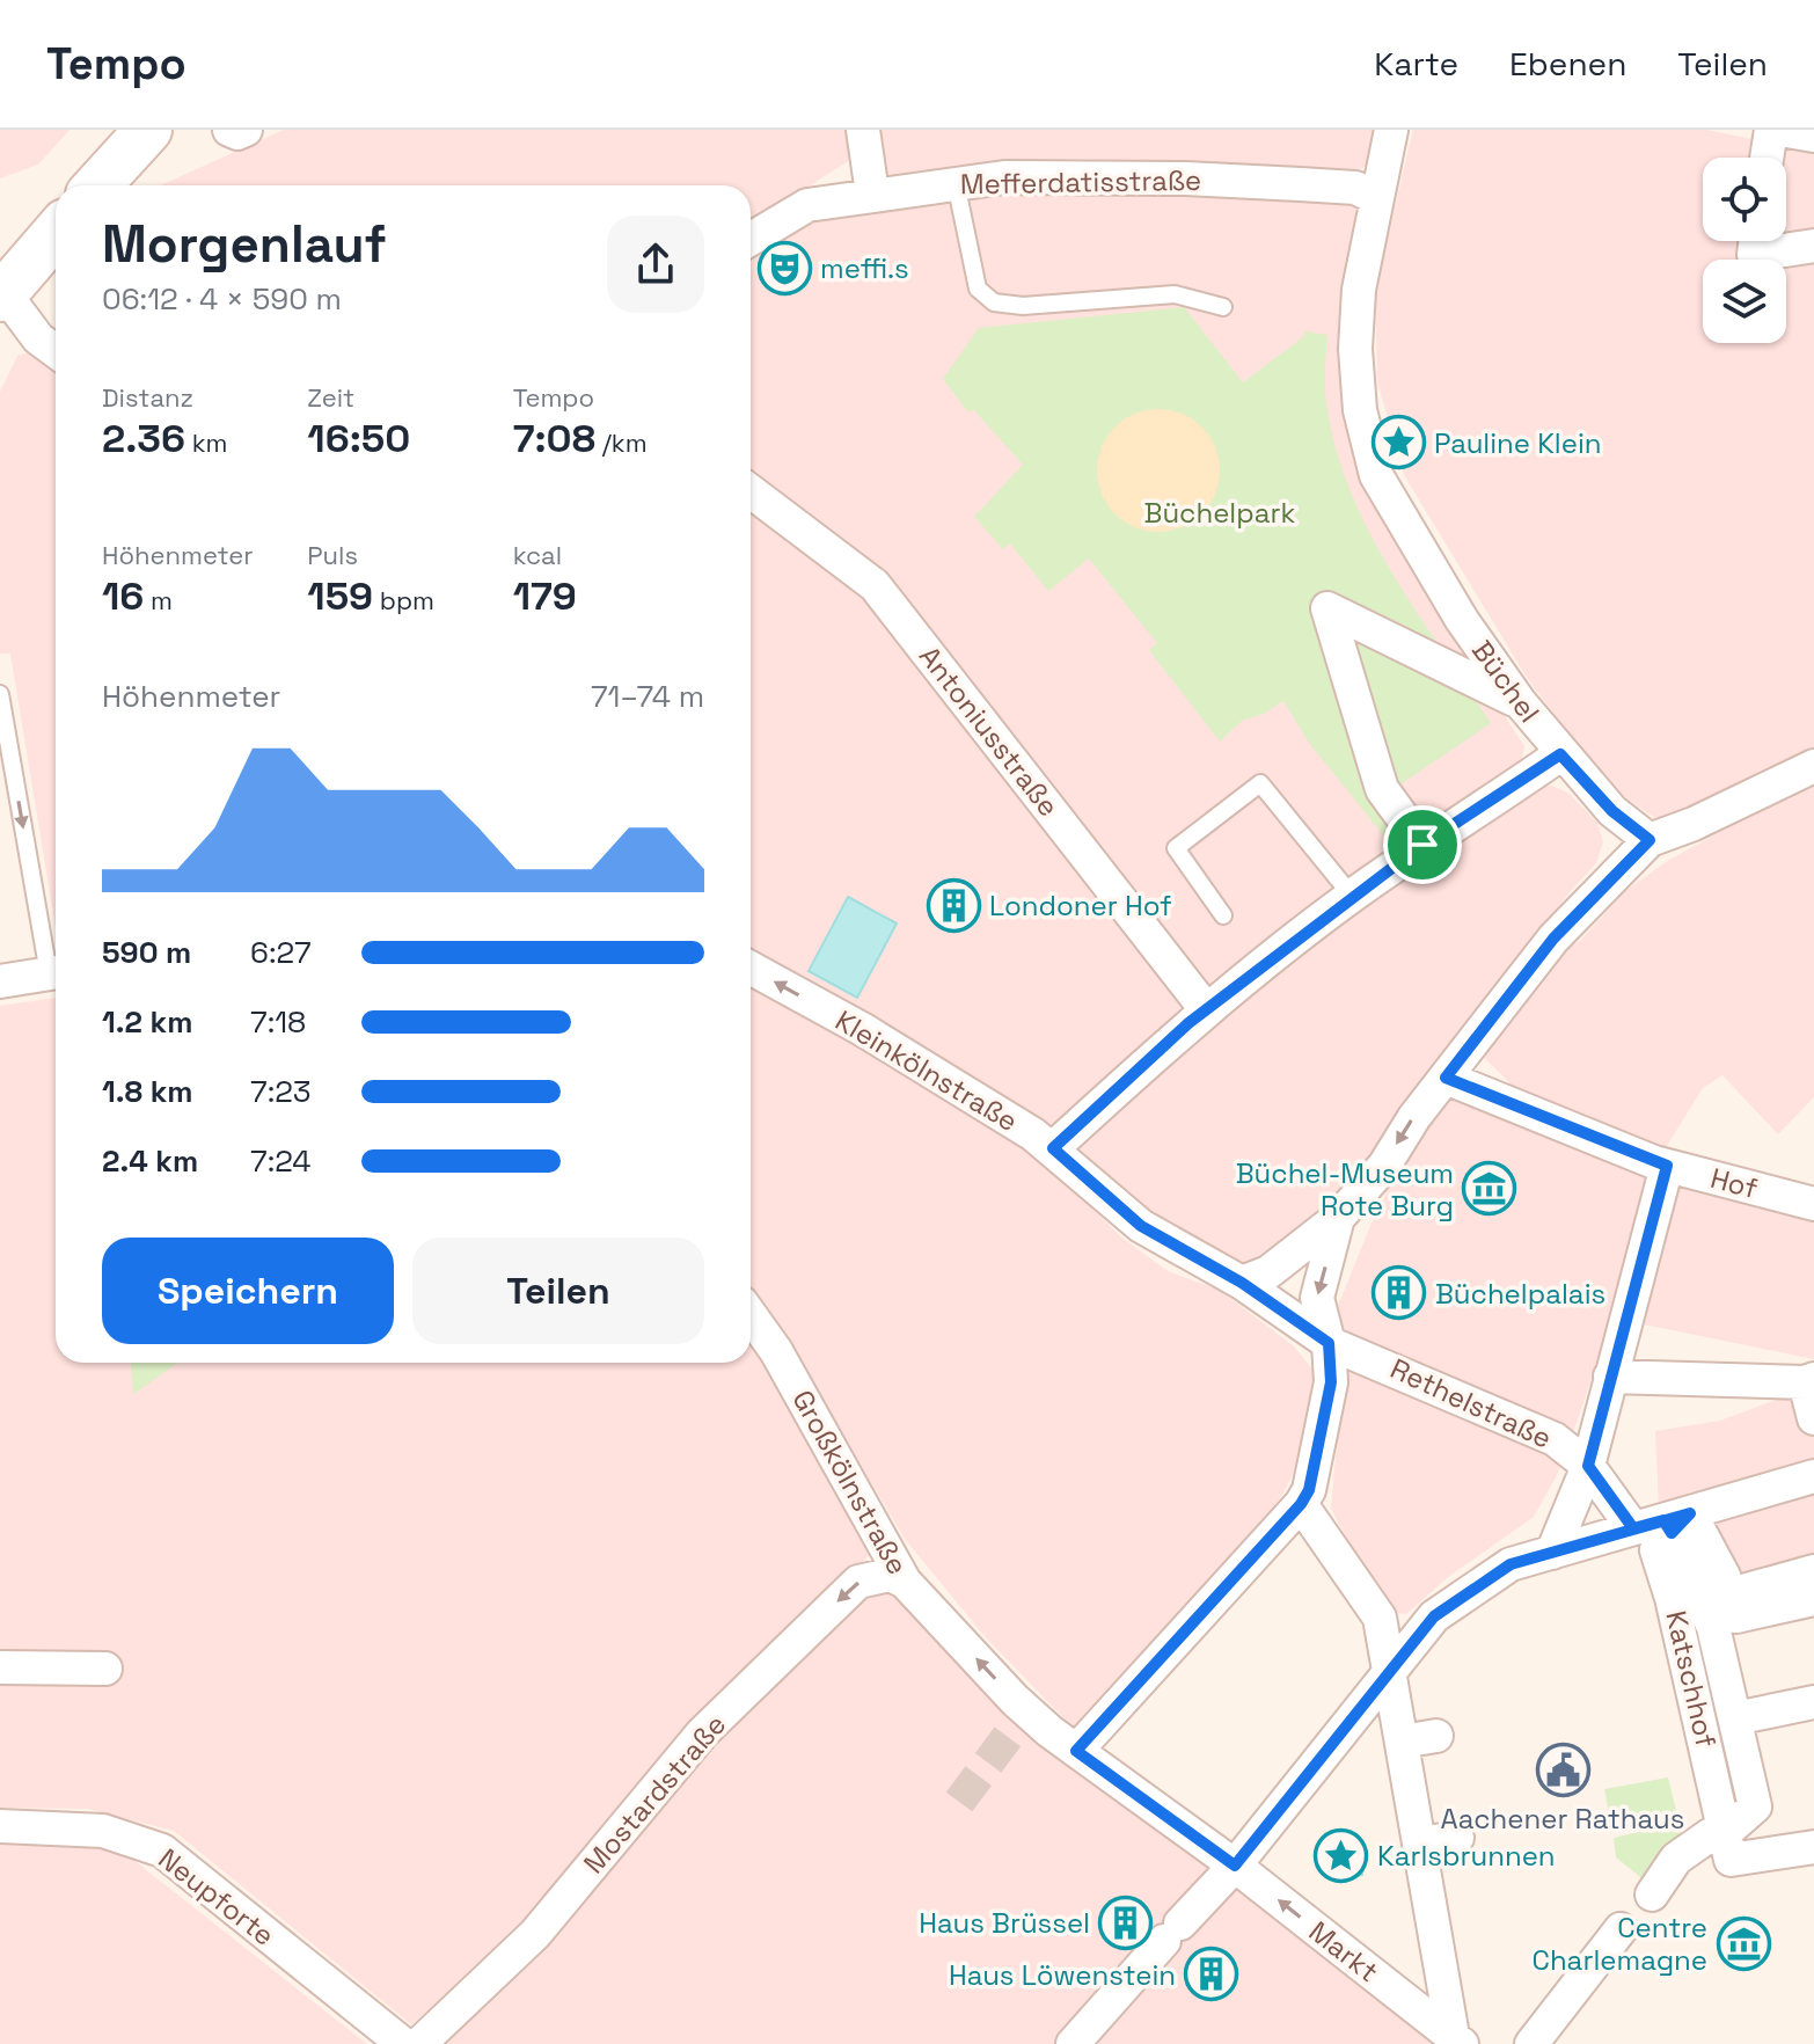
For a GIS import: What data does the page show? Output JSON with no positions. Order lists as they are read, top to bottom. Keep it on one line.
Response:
{"streets":{"street":["Mefferdatisstraße","Büchel","Antoniusstraße","Kleinkölnstraße","Hof","Rethelstraße","Großkölnstraße","Katschhof","Mostardstraße","Neupforte","Markt"]},"crossings":[["Mefferdatisstraße","Büchel"],["Rethelstraße","Katschhof"],["Großkölnstraße","Mostardstraße"],["Großkölnstraße","Markt"]],"one_way":["Kleinkölnstraße","Großkölnstraße","Mostardstraße"],"parks":["Büchelpark"],"places":{"theatre":["meffi.s"],"place":["Pauline Klein","Karlsbrunnen"],"building":["Londoner Hof","Büchelpalais","Haus Brüssel","Haus Löwenstein"],"museum":["Büchel-Museum Rote Burg","Centre Charlemagne"],"public building":["Aachener Rathaus"]},"page":{"header":"Tempo","nav":["Karte","Ebenen","Teilen"],"heading":["Morgenlauf","06:12 · 4 × 590 m"],"stats":[["Distanz","2.36 km"],["Zeit","16:50"],["Tempo","7:08 /km"],["Höhenmeter","16 m"],["Puls","159 bpm"],["kcal","179"]],"chart":["Höhenmeter","71–74 m"],"list":[{"name":"590 m","note":"6:27"},{"name":"1.2 km","note":"7:18"},{"name":"1.8 km","note":"7:23"},{"name":"2.4 km","note":"7:24"}],"buttons":["Speichern","Teilen"]}}
